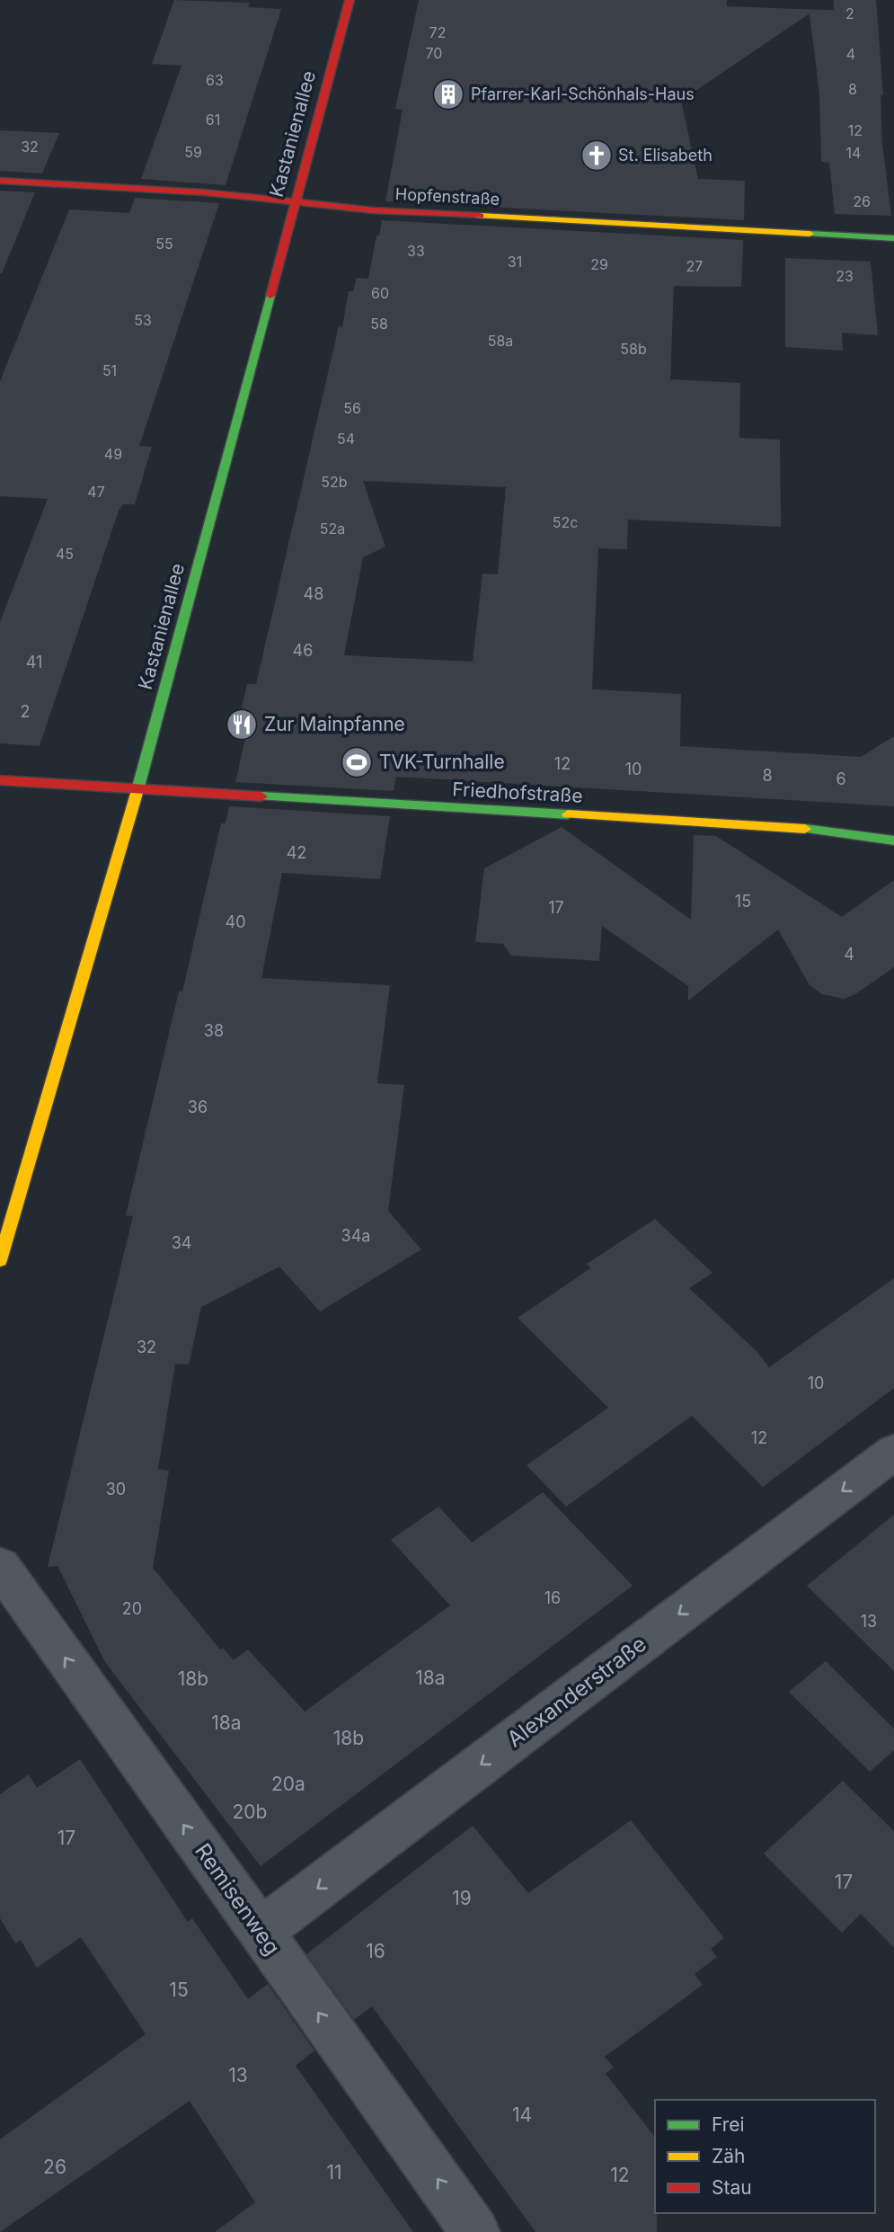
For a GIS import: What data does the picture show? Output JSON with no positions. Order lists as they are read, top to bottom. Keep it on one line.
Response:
{"streets":{"street":["Kastanienallee","Hopfenstraße","Friedhofstraße","Alexanderstraße","Remisenweg"]},"crossings":[["Kastanienallee","Hopfenstraße"],["Kastanienallee","Friedhofstraße"],["Alexanderstraße","Remisenweg"]],"one_way":["Alexanderstraße","Remisenweg"],"places":{"building":["Pfarrer-Karl-Schönhals-Haus"],"church":["St. Elisabeth"],"restaurant":["Zur Mainpfanne"],"sports":["TVK-Turnhalle"]},"house_numbers":["2","72","70","4","63","8","61","12","32","59","14","26","55","33","31","29","27","23","60","53","58","58a","58b","51","56","54","49","52b","47","52c","52a","45","48","46","41","2","12","10","8","6","42","15","17","40","4","38","36","34a","34","32","10","12","30","16","20","13","18a","18b","18a","18b","20a","20b","17","17","19","16","15","13","14","26","11","12"],"legend":["Frei","Zäh","Stau"]}
